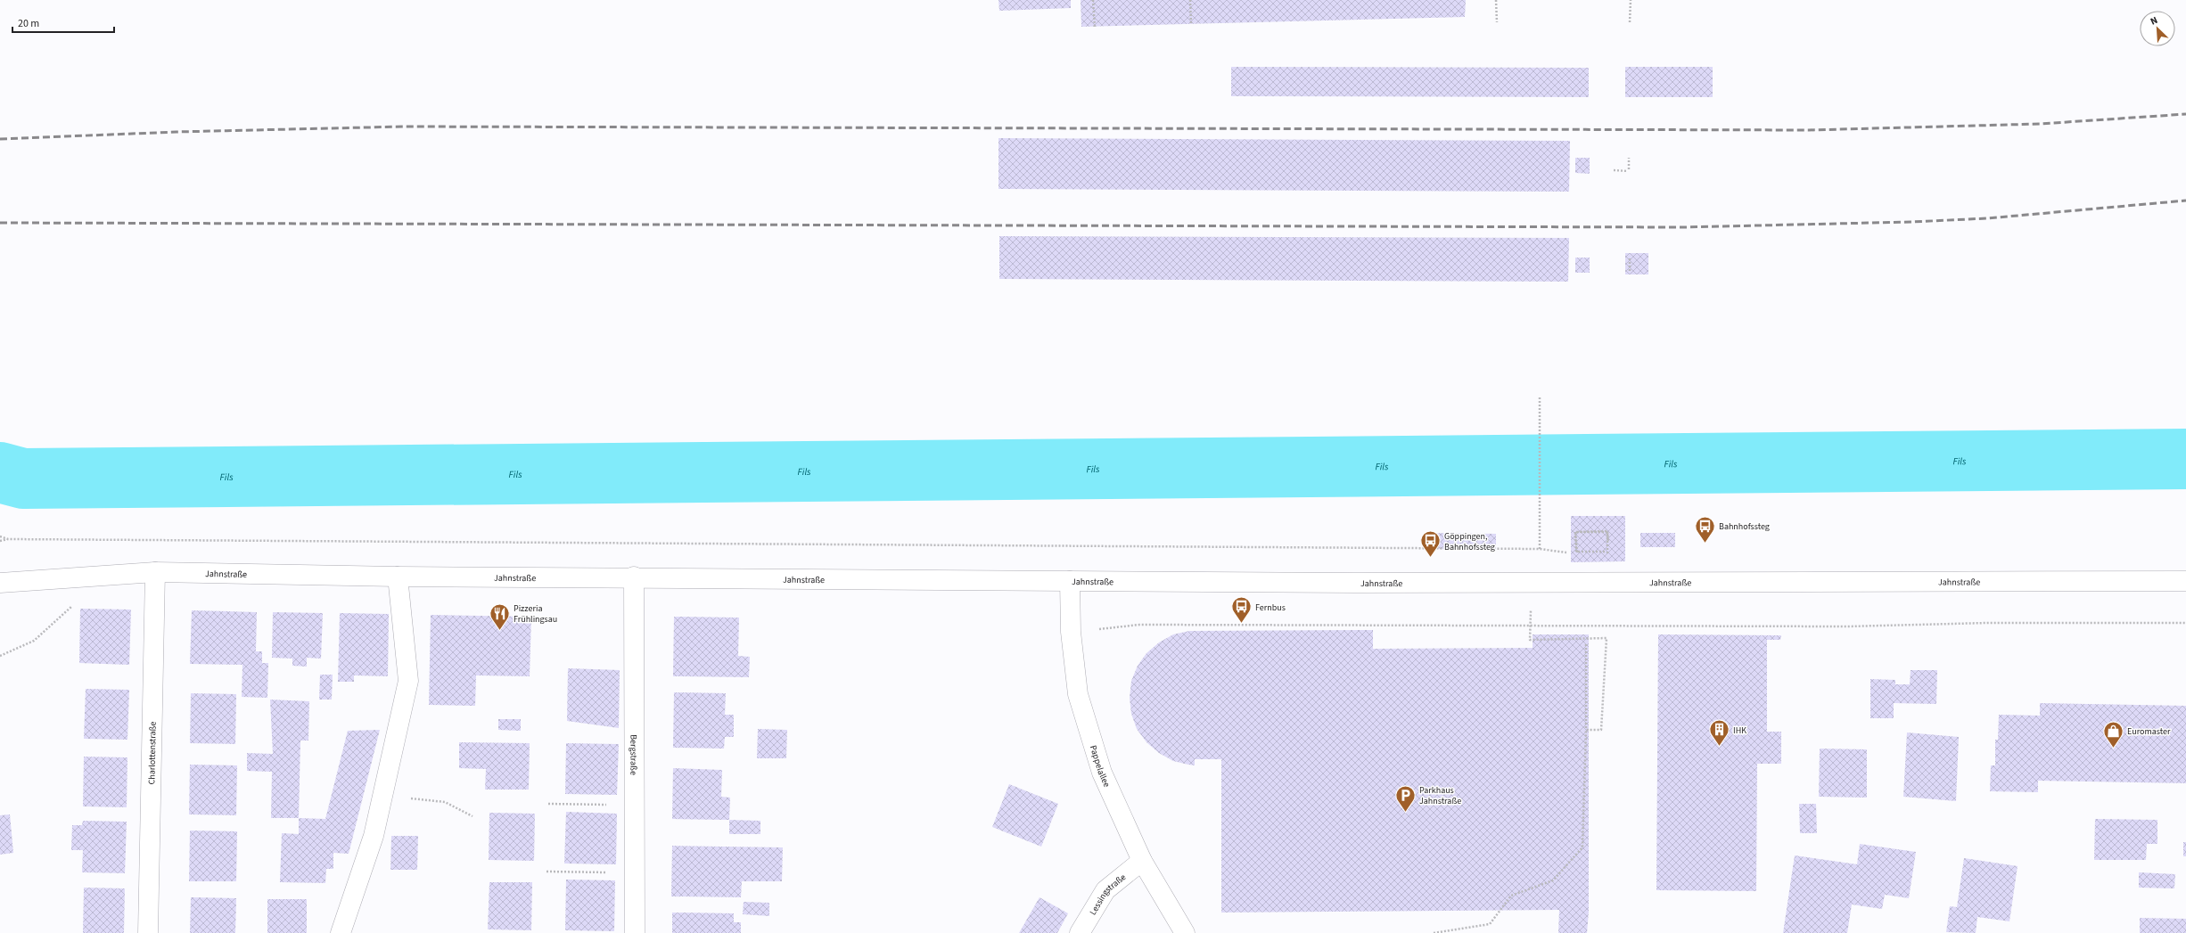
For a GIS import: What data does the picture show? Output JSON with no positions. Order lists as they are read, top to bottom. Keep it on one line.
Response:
{"streets":{"main road":["Jahnstraße","Charlottenstraße","Bergstraße","Pappelallee","Lessingstraße"]},"crossings":[["Jahnstraße","Charlottenstraße"],["Jahnstraße","Bergstraße"],["Jahnstraße","Pappelallee"],["Pappelallee","Lessingstraße"]],"water":["Fils"],"places":{"bus stop":["Bahnhofssteg","Göppingen, Bahnhofssteg","Fernbus"],"restaurant":["Pizzeria Frühlingsau"],"building":["IHK"],"shop":["Euromaster"],"parking":["Parkhaus Jahnstraße"]},"scale_bar":"20 m","north":"top left"}
